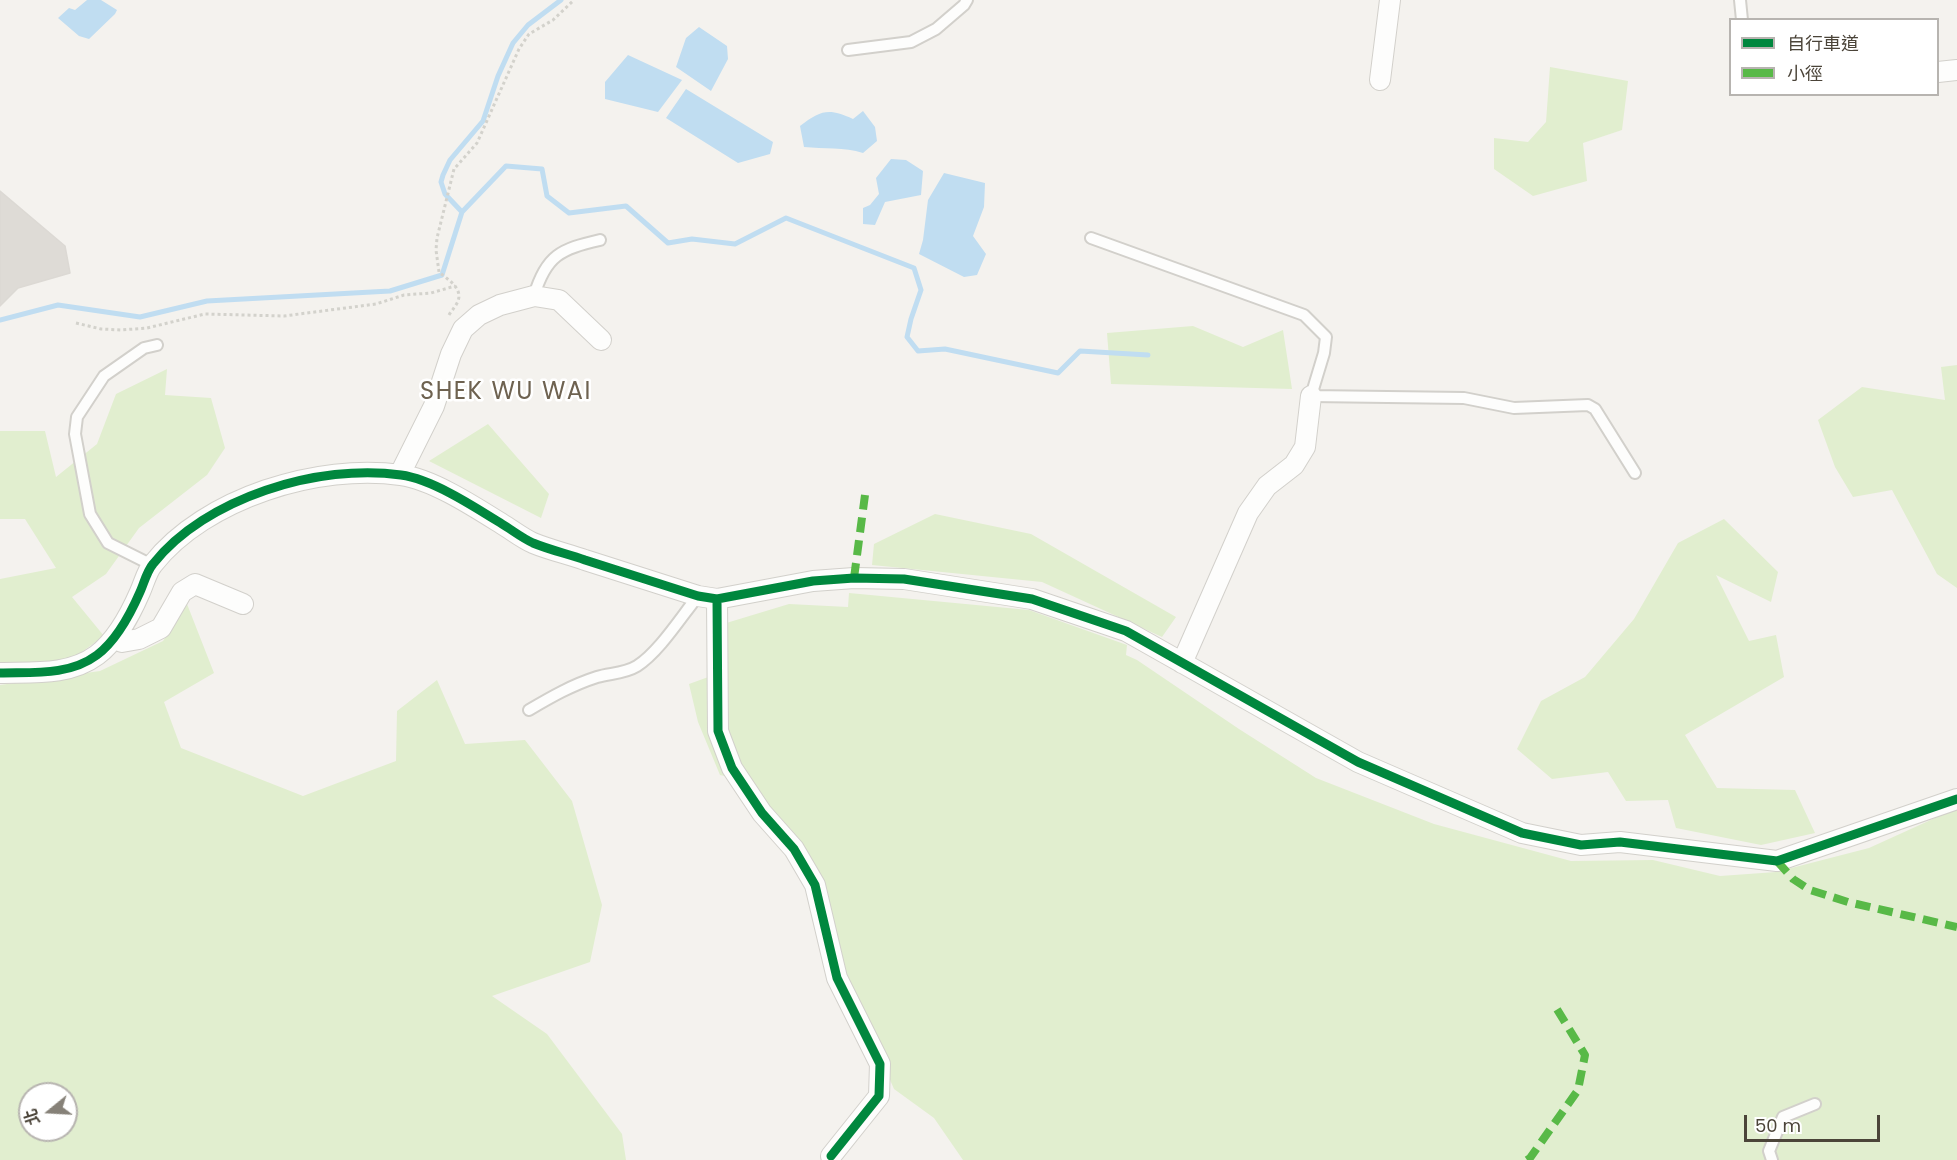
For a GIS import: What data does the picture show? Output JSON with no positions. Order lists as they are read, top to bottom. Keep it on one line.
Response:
{"districts":["SHEK WU WAI"],"legend":["自行車道","小徑"],"scale_bar":"50 m","north":"left"}
